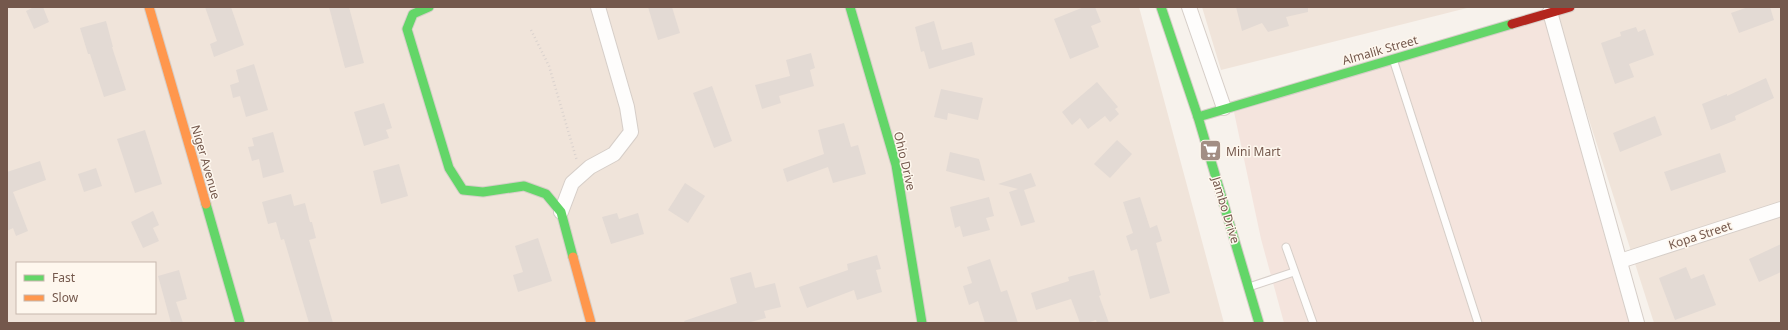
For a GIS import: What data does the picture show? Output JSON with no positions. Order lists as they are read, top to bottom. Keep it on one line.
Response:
{"streets":{"street":["Almalik Street","Ohio Drive","Niger Avenue","Jambo Drive","Kopa Street"]},"crossings":[["Almalik Street","Jambo Drive"]],"places":{"supermarket":["Mini Mart"]},"legend":["Fast","Slow"]}
